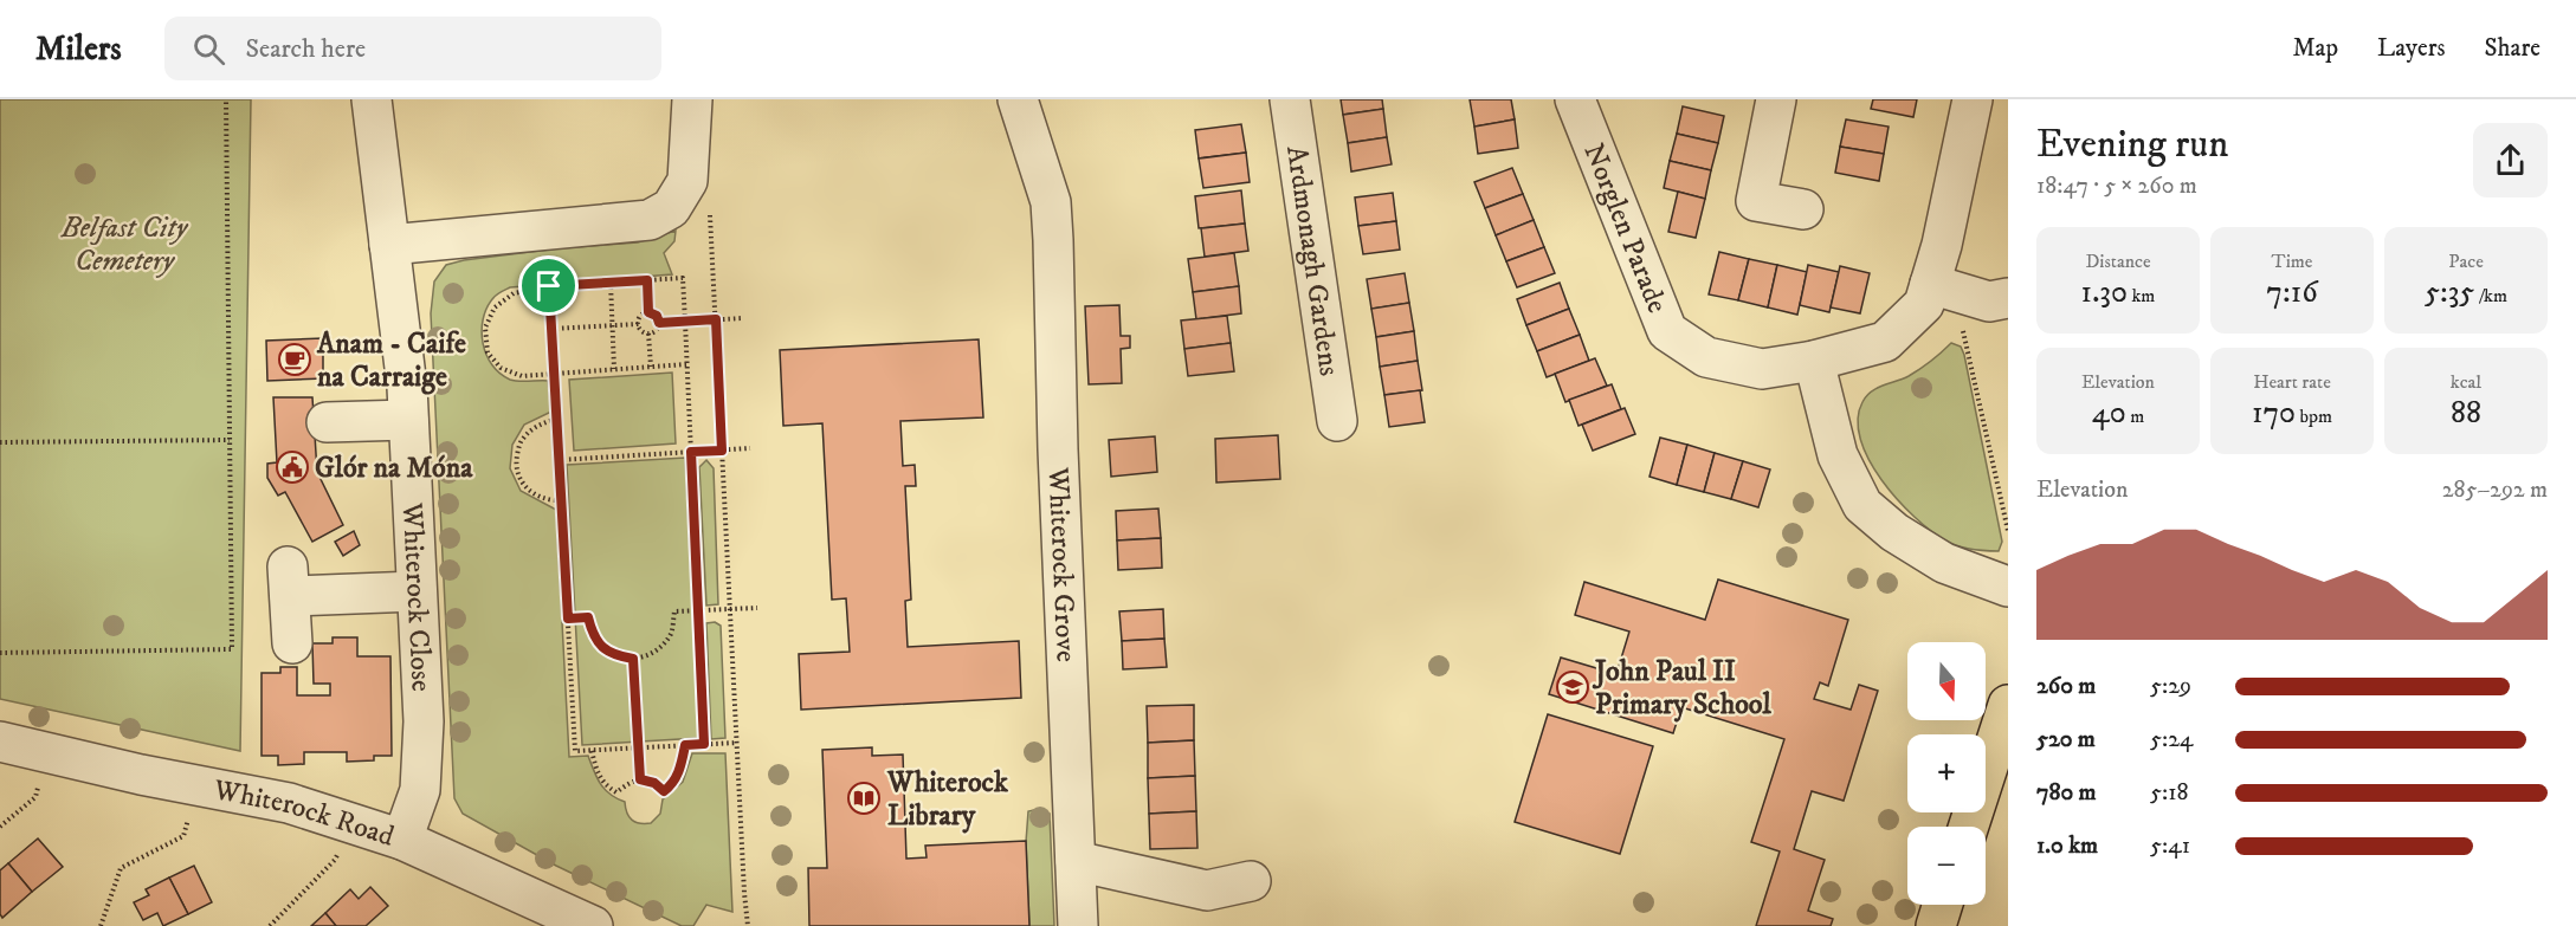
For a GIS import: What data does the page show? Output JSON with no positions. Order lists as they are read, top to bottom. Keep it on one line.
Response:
{"streets":{"street":["Norglen Parade","Ardmonagh Gardens","Whiterock Grove","Whiterock Close","Whiterock Road"]},"crossings":[["Whiterock Close","Whiterock Road"]],"parks":["Belfast City Cemetery"],"places":{"cafe":["Anam - Caife na Carraige"],"public building":["Glór na Móna"],"school or university":["John Paul II Primary School"],"library":["Whiterock Library"]},"north":"bottom","page":{"header":"Milers","search":"Search here","nav":["Map","Layers","Share"],"heading":["Evening run","18:47 · 5 × 260 m"],"stats":[["Distance","1.30 km"],["Time","7:16"],["Pace","5:35 /km"],["Elevation","40 m"],["Heart rate","170 bpm"],["kcal","88"]],"chart":["Elevation","285–292 m"],"map_buttons":["+","−"],"list":[{"name":"260 m","note":"5:29"},{"name":"520 m","note":"5:24"},{"name":"780 m","note":"5:18"},{"name":"1.0 km","note":"5:41"}]}}
